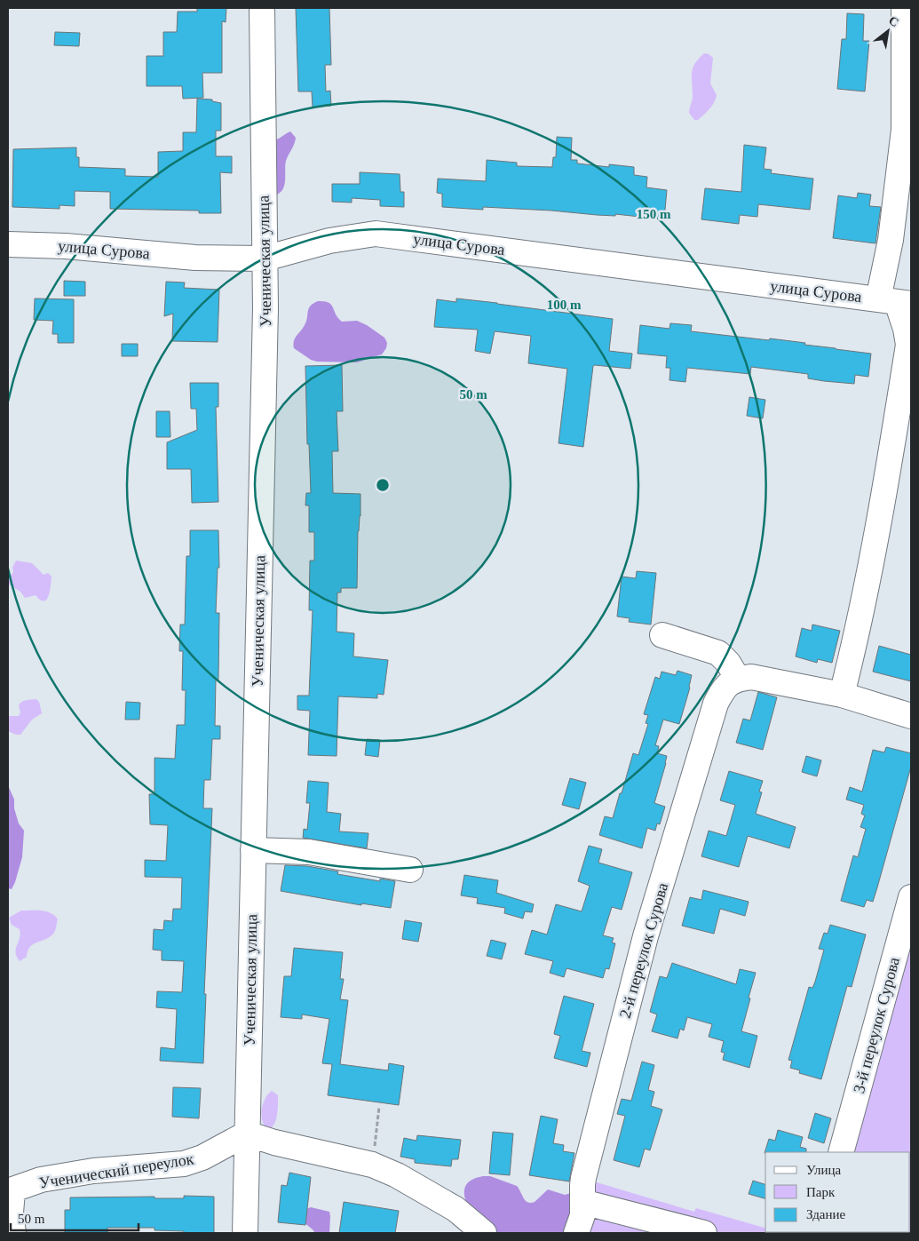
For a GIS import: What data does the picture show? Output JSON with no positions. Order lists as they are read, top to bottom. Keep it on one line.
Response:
{"streets":{"street":["улица Сурова","Ученическая улица","2-й переулок Сурова","3-й переулок Сурова","Ученический переулок"]},"crossings":[["улица Сурова","Ученическая улица"],["Ученическая улица","Ученический переулок"]],"legend":["Улица","Парк","Здание"],"scale_bar":"50 m","north":"top right","rings":["150 m","100 m","50 m"]}
